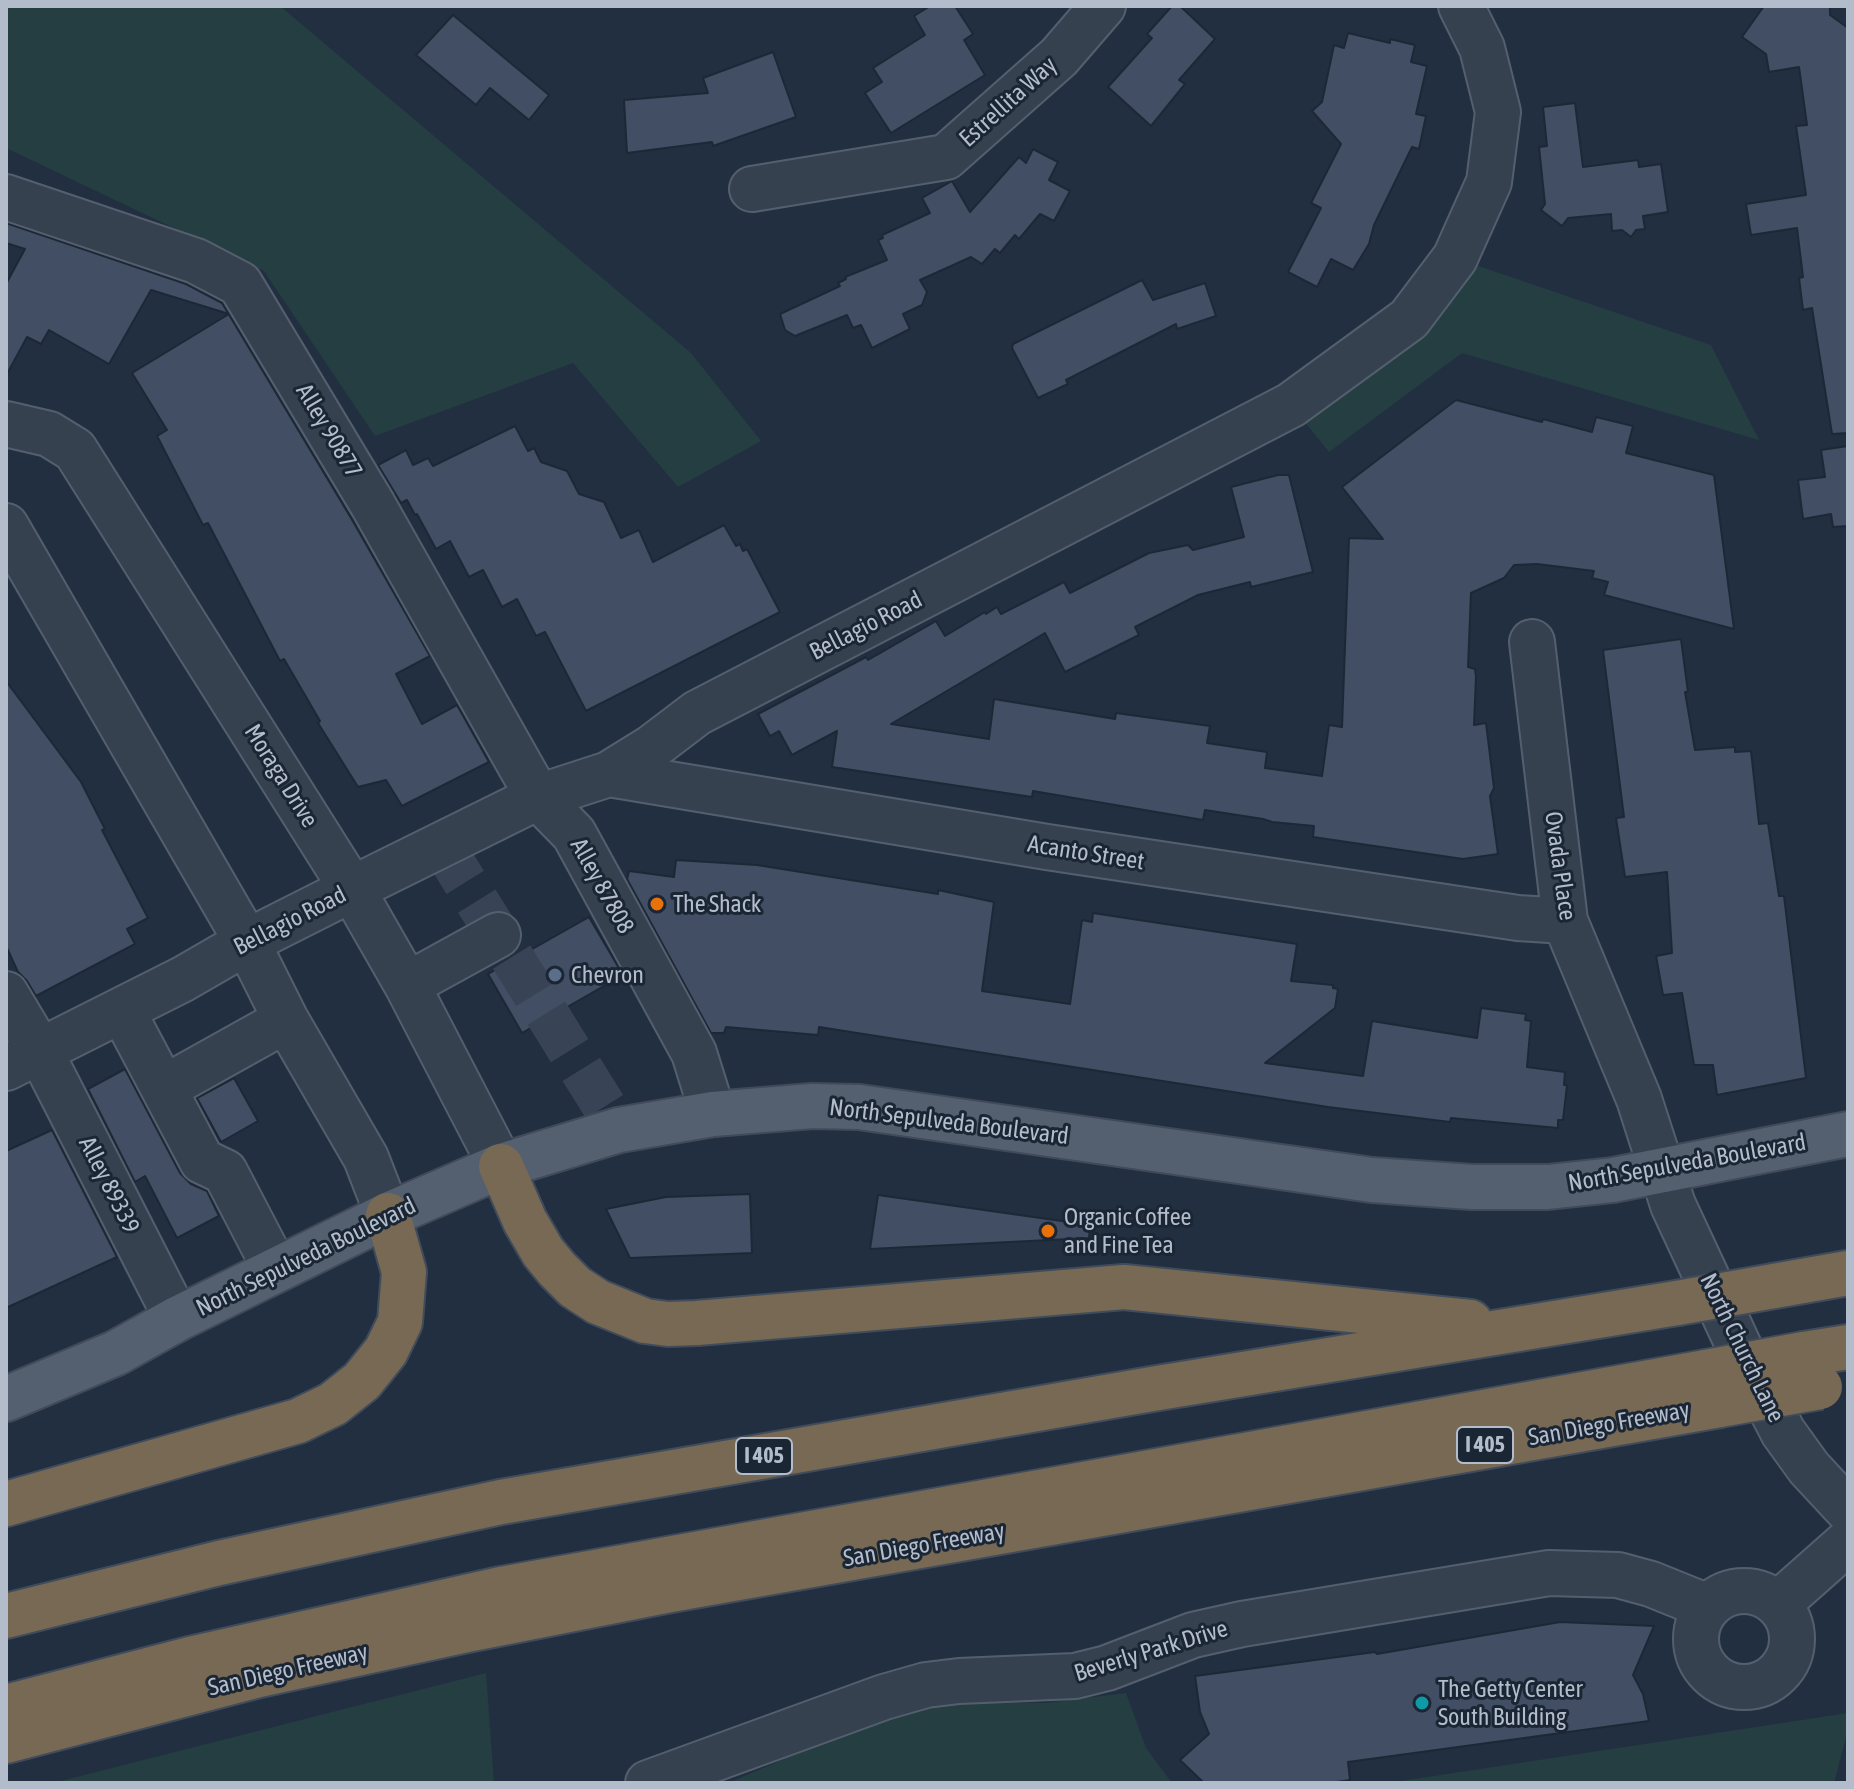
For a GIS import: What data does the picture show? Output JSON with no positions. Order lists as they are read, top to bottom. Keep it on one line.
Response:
{"streets":{"highway":["San Diego Freeway","I 405"],"main road":["North Sepulveda Boulevard"],"street":["Estrellita Way","Alley 90877","Bellagio Road","Moraga Drive","Acanto Street","Ovada Place","Alley 87808","Alley 89339","North Church Lane","Beverly Park Drive"]},"crossings":[["Alley 90877","Bellagio Road"],["Alley 90877","Alley 87808"],["Bellagio Road","Moraga Drive"],["Bellagio Road","Acanto Street"],["Bellagio Road","Alley 87808"],["Bellagio Road","Alley 89339"],["Moraga Drive","North Sepulveda Boulevard"],["Acanto Street","Ovada Place"],["Ovada Place","North Sepulveda Boulevard"],["Ovada Place","North Church Lane"],["Alley 87808","North Sepulveda Boulevard"],["North Sepulveda Boulevard","Alley 89339"],["North Sepulveda Boulevard","North Church Lane"]],"places":["The Shack","Chevron","Organic Coffee and Fine Tea","The Getty Center South Building"]}
